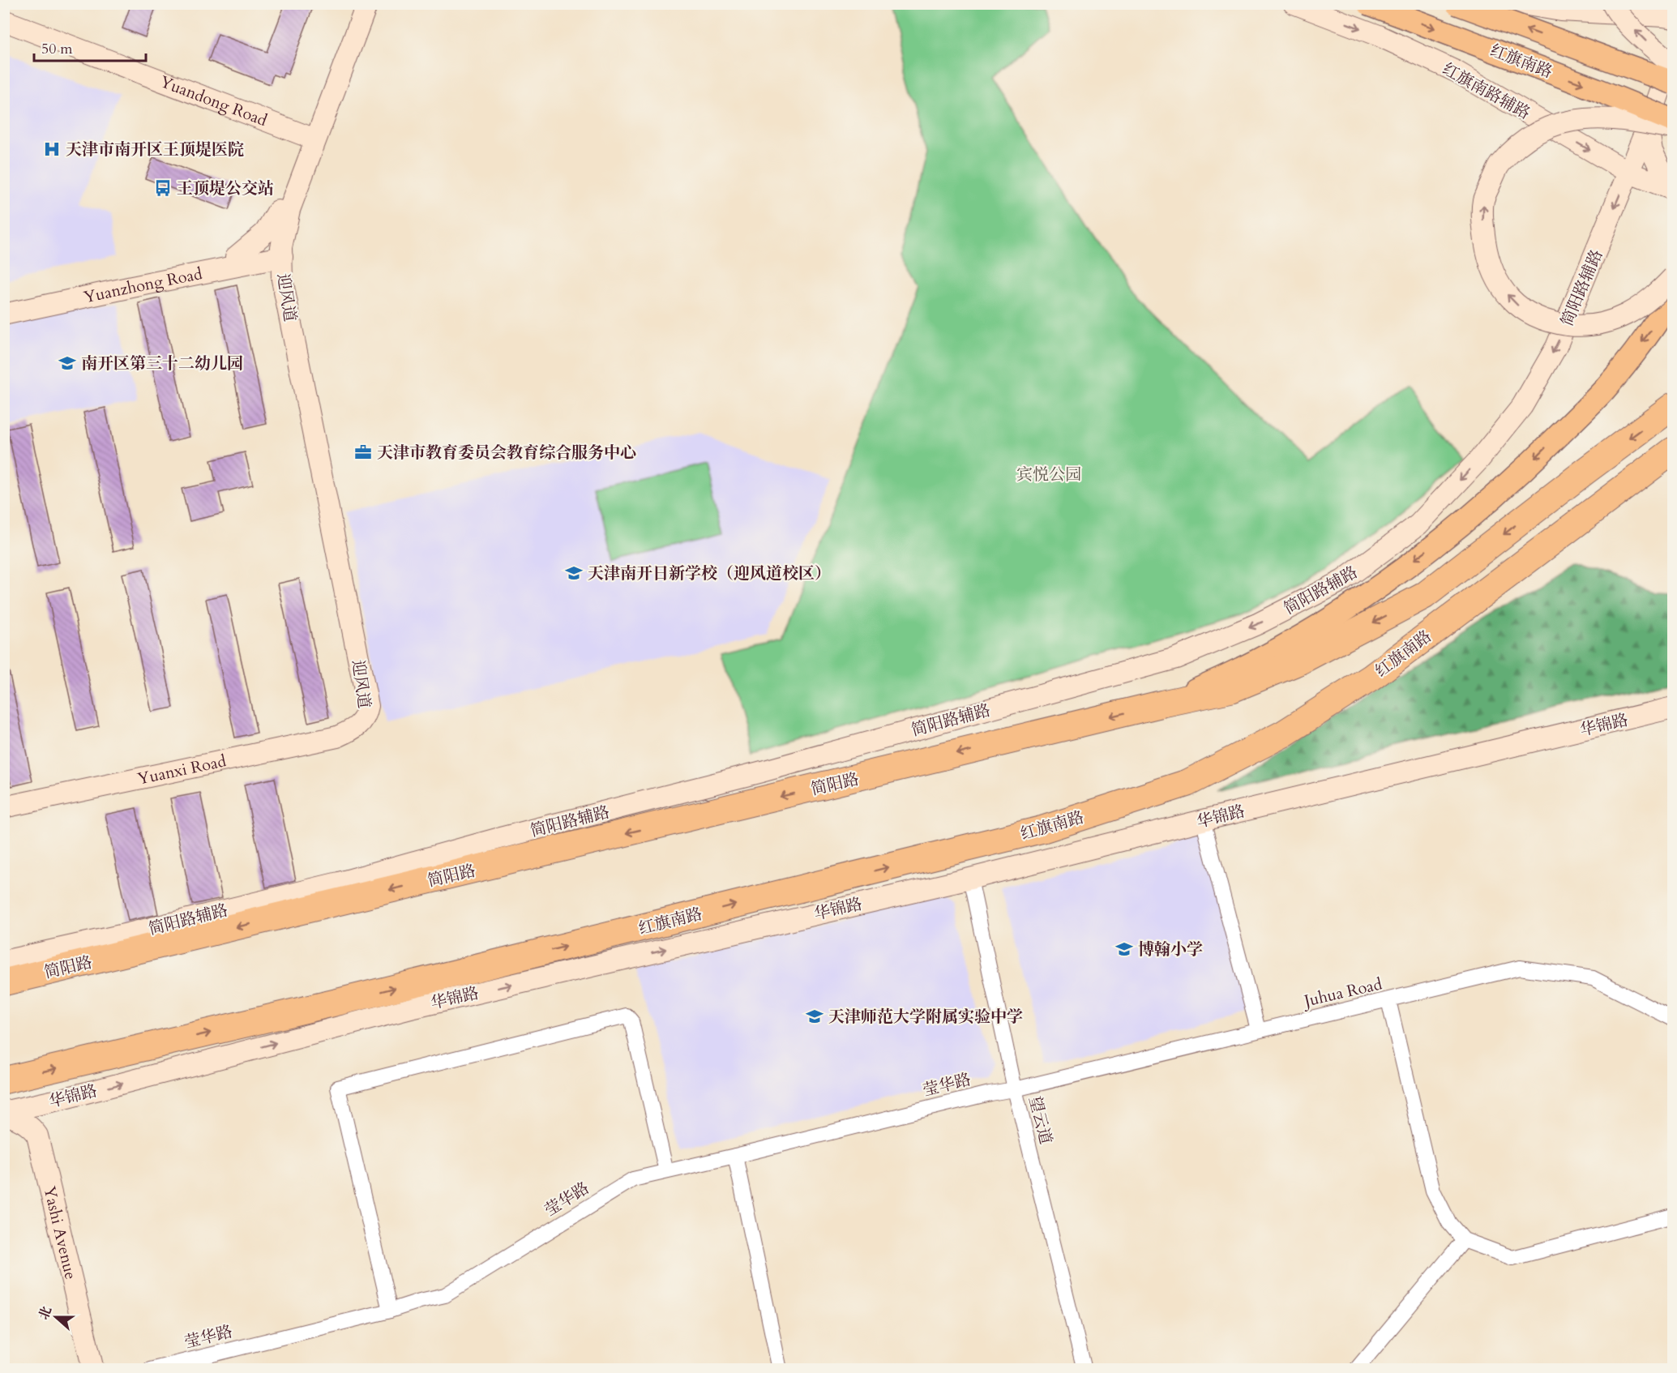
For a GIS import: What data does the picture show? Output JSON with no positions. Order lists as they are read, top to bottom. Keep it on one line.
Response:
{"streets":{"highway":["红旗南路","简阳路"],"street":["红旗南路辅路","Yuandong Road","Yuanzhong Road","简阳路辅路","迎风道","华锦路","Yuanxi Road","Juhua Road","莹华路","望云道","Yashi Avenue"]},"crossings":[["红旗南路","简阳路辅路"],["红旗南路辅路","简阳路辅路"],["Yuandong Road","迎风道"],["Yuanzhong Road","迎风道"],["迎风道","Yuanxi Road"],["华锦路","望云道"],["华锦路","Yashi Avenue"],["Juhua Road","莹华路"],["Juhua Road","望云道"],["莹华路","望云道"]],"one_way":["简阳路辅路","华锦路","简阳路"],"parks":["宾悦公园"],"places":{"hospital":["天津市南开区王顶堤医院"],"bus stop":["王顶堤公交站"],"school or university":["南开区第三十二幼儿园","天津南开日新学校（迎风道校区）","博翰小学","天津师范大学附属实验中学"],"office":["天津市教育委员会教育综合服务中心"]},"scale_bar":"50 m","north":"left"}
